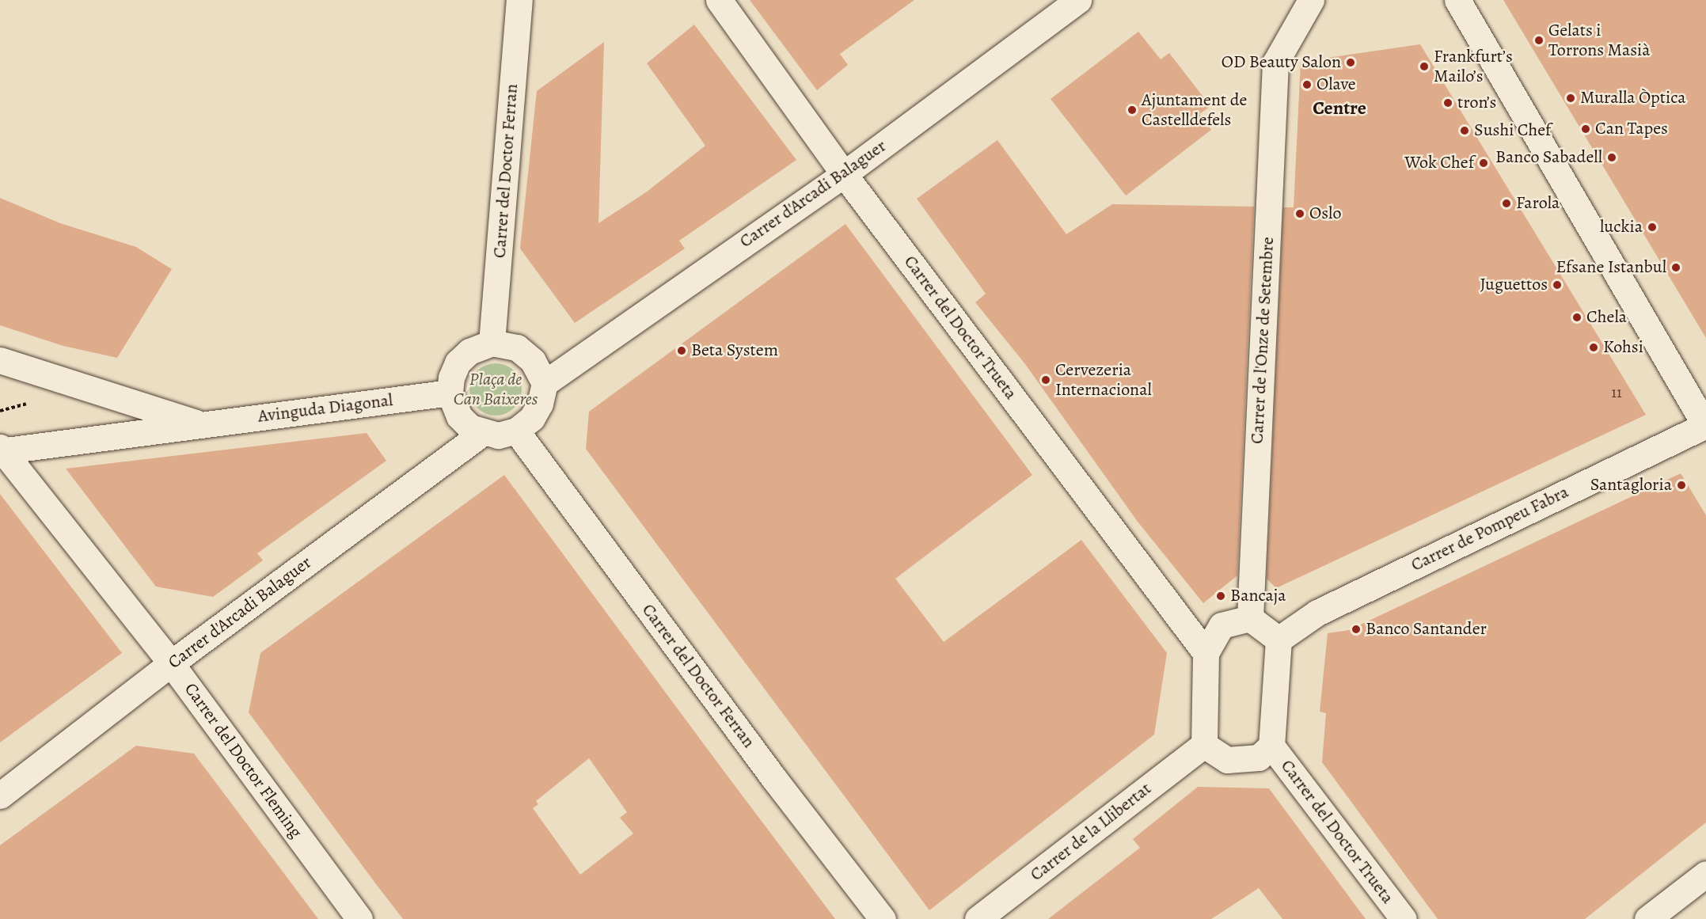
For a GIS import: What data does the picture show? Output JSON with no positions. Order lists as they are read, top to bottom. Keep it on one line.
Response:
{"streets":{"street":["Carrer del Doctor Ferran","Carrer d'Arcadi Balaguer","Carrer del Doctor Trueta","Carrer de l'Onze de Setembre","Avinguda Diagonal","Carrer de Pompeu Fabra","Carrer del Doctor Fleming","Carrer de la Llibertat"]},"crossings":[["Carrer del Doctor Ferran","Carrer d'Arcadi Balaguer"],["Carrer del Doctor Ferran","Avinguda Diagonal"],["Carrer d'Arcadi Balaguer","Carrer del Doctor Trueta"],["Carrer d'Arcadi Balaguer","Avinguda Diagonal"],["Carrer d'Arcadi Balaguer","Carrer del Doctor Fleming"],["Avinguda Diagonal","Carrer del Doctor Fleming"]],"districts":["Centre"],"parks":["Plaça de Can Baixeres"],"places":["Gelats i Torrons Masià","OD Beauty Salon","Frankfurt’s Mailo’s","Olave","Muralla Òptica","tron’s","Ajuntament de Castelldefels","Can Tapes","Sushi Chef","Banco Sabadell","Wok Chef","Farola","Oslo","luckia","Efsane Istanbul","Juguettos","Chela","Kohsi","Beta System","Cervezeria Internacional","Santagloria","Bancaja","Banco Santander"],"house_numbers":["11"]}
